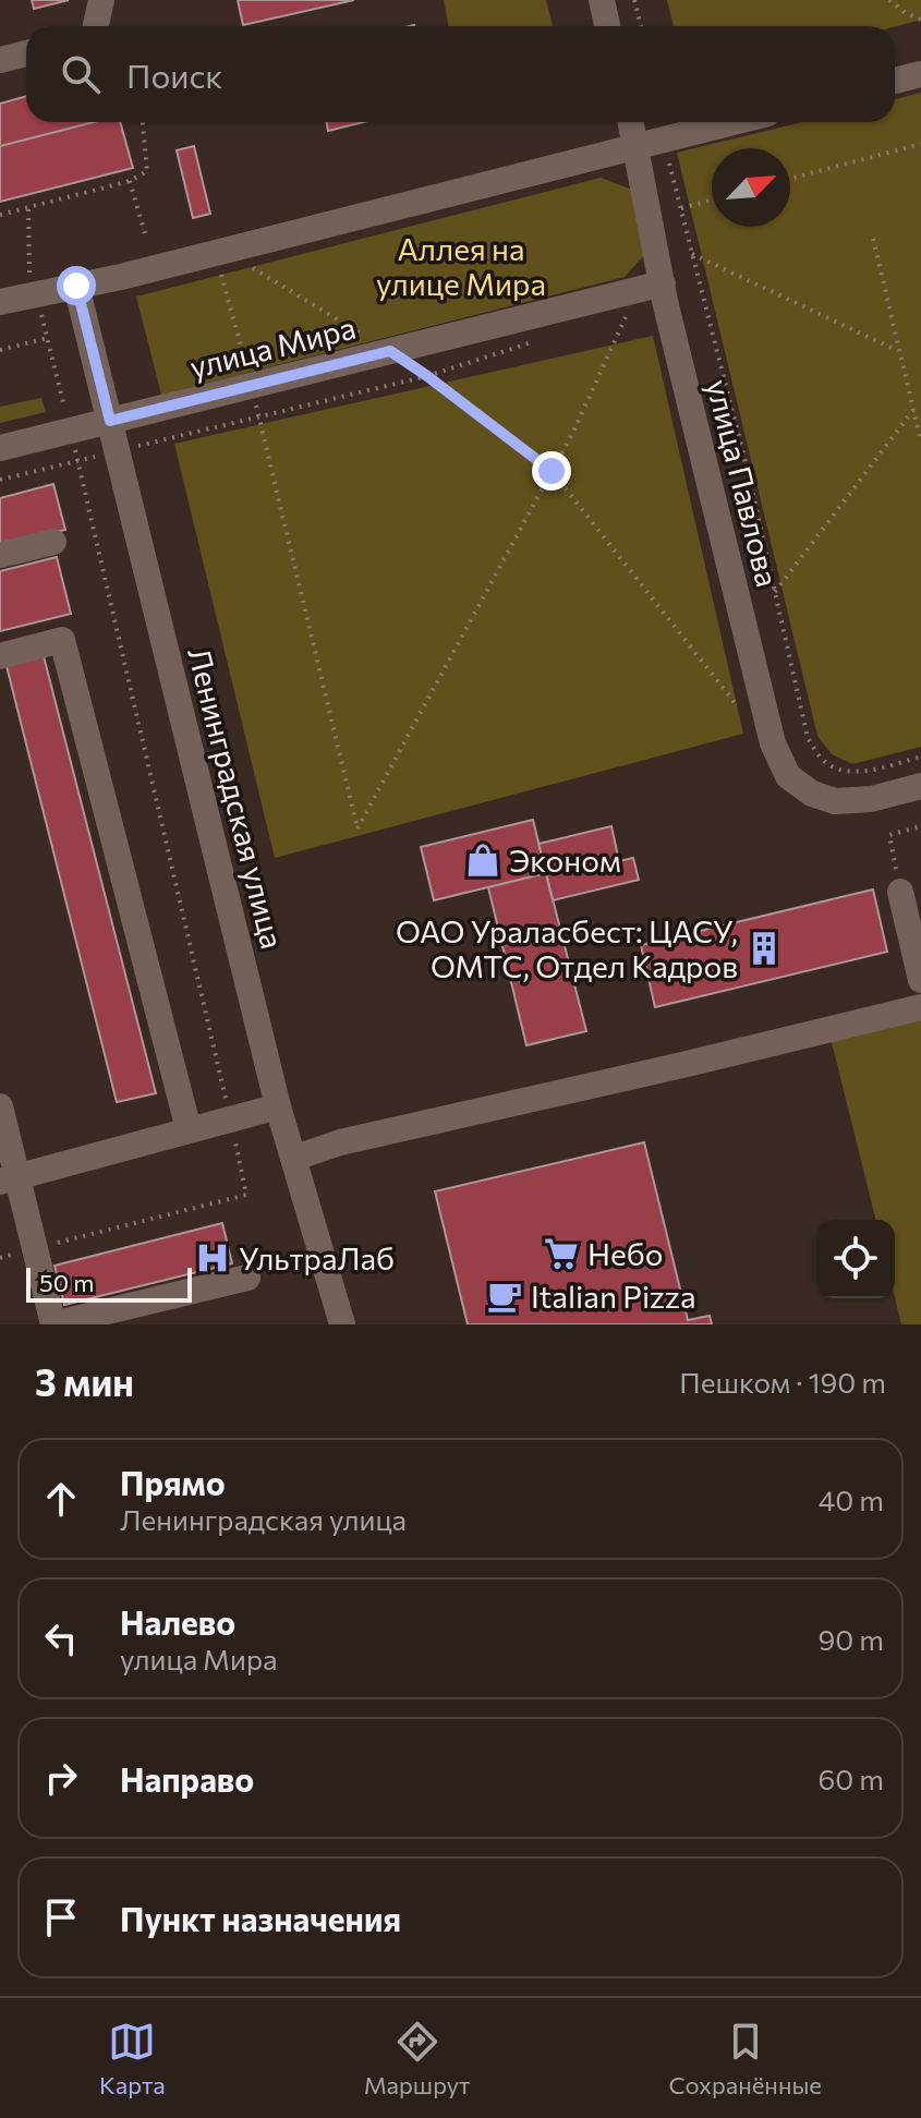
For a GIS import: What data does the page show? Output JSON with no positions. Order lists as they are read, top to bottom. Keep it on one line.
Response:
{"streets":{"street":["улица Мира","улица Павлова","Ленинградская улица"]},"crossings":[["улица Мира","улица Павлова"],["улица Мира","Ленинградская улица"]],"parks":["Аллея на улице Мира"],"places":{"shop":["Эконом"],"building":["ОАО Ураласбест: ЦАСУ, ОМТС, Отдел Кадров"],"supermarket":["Небо"],"hospital":["УльтраЛаб"],"cafe":["Italian Pizza"]},"scale_bar":"50 m","north":"top right","page":{"search":"Поиск","scale":"50 m","heading":["3 мин","Пешком · 190 m"],"list":[["Прямо","Ленинградская улица","40 m"],["Налево","улица Мира","90 m"],["Направо","60 m"],"Пункт назначения"],"nav":["Карта","Маршрут","Сохранённые"]}}
